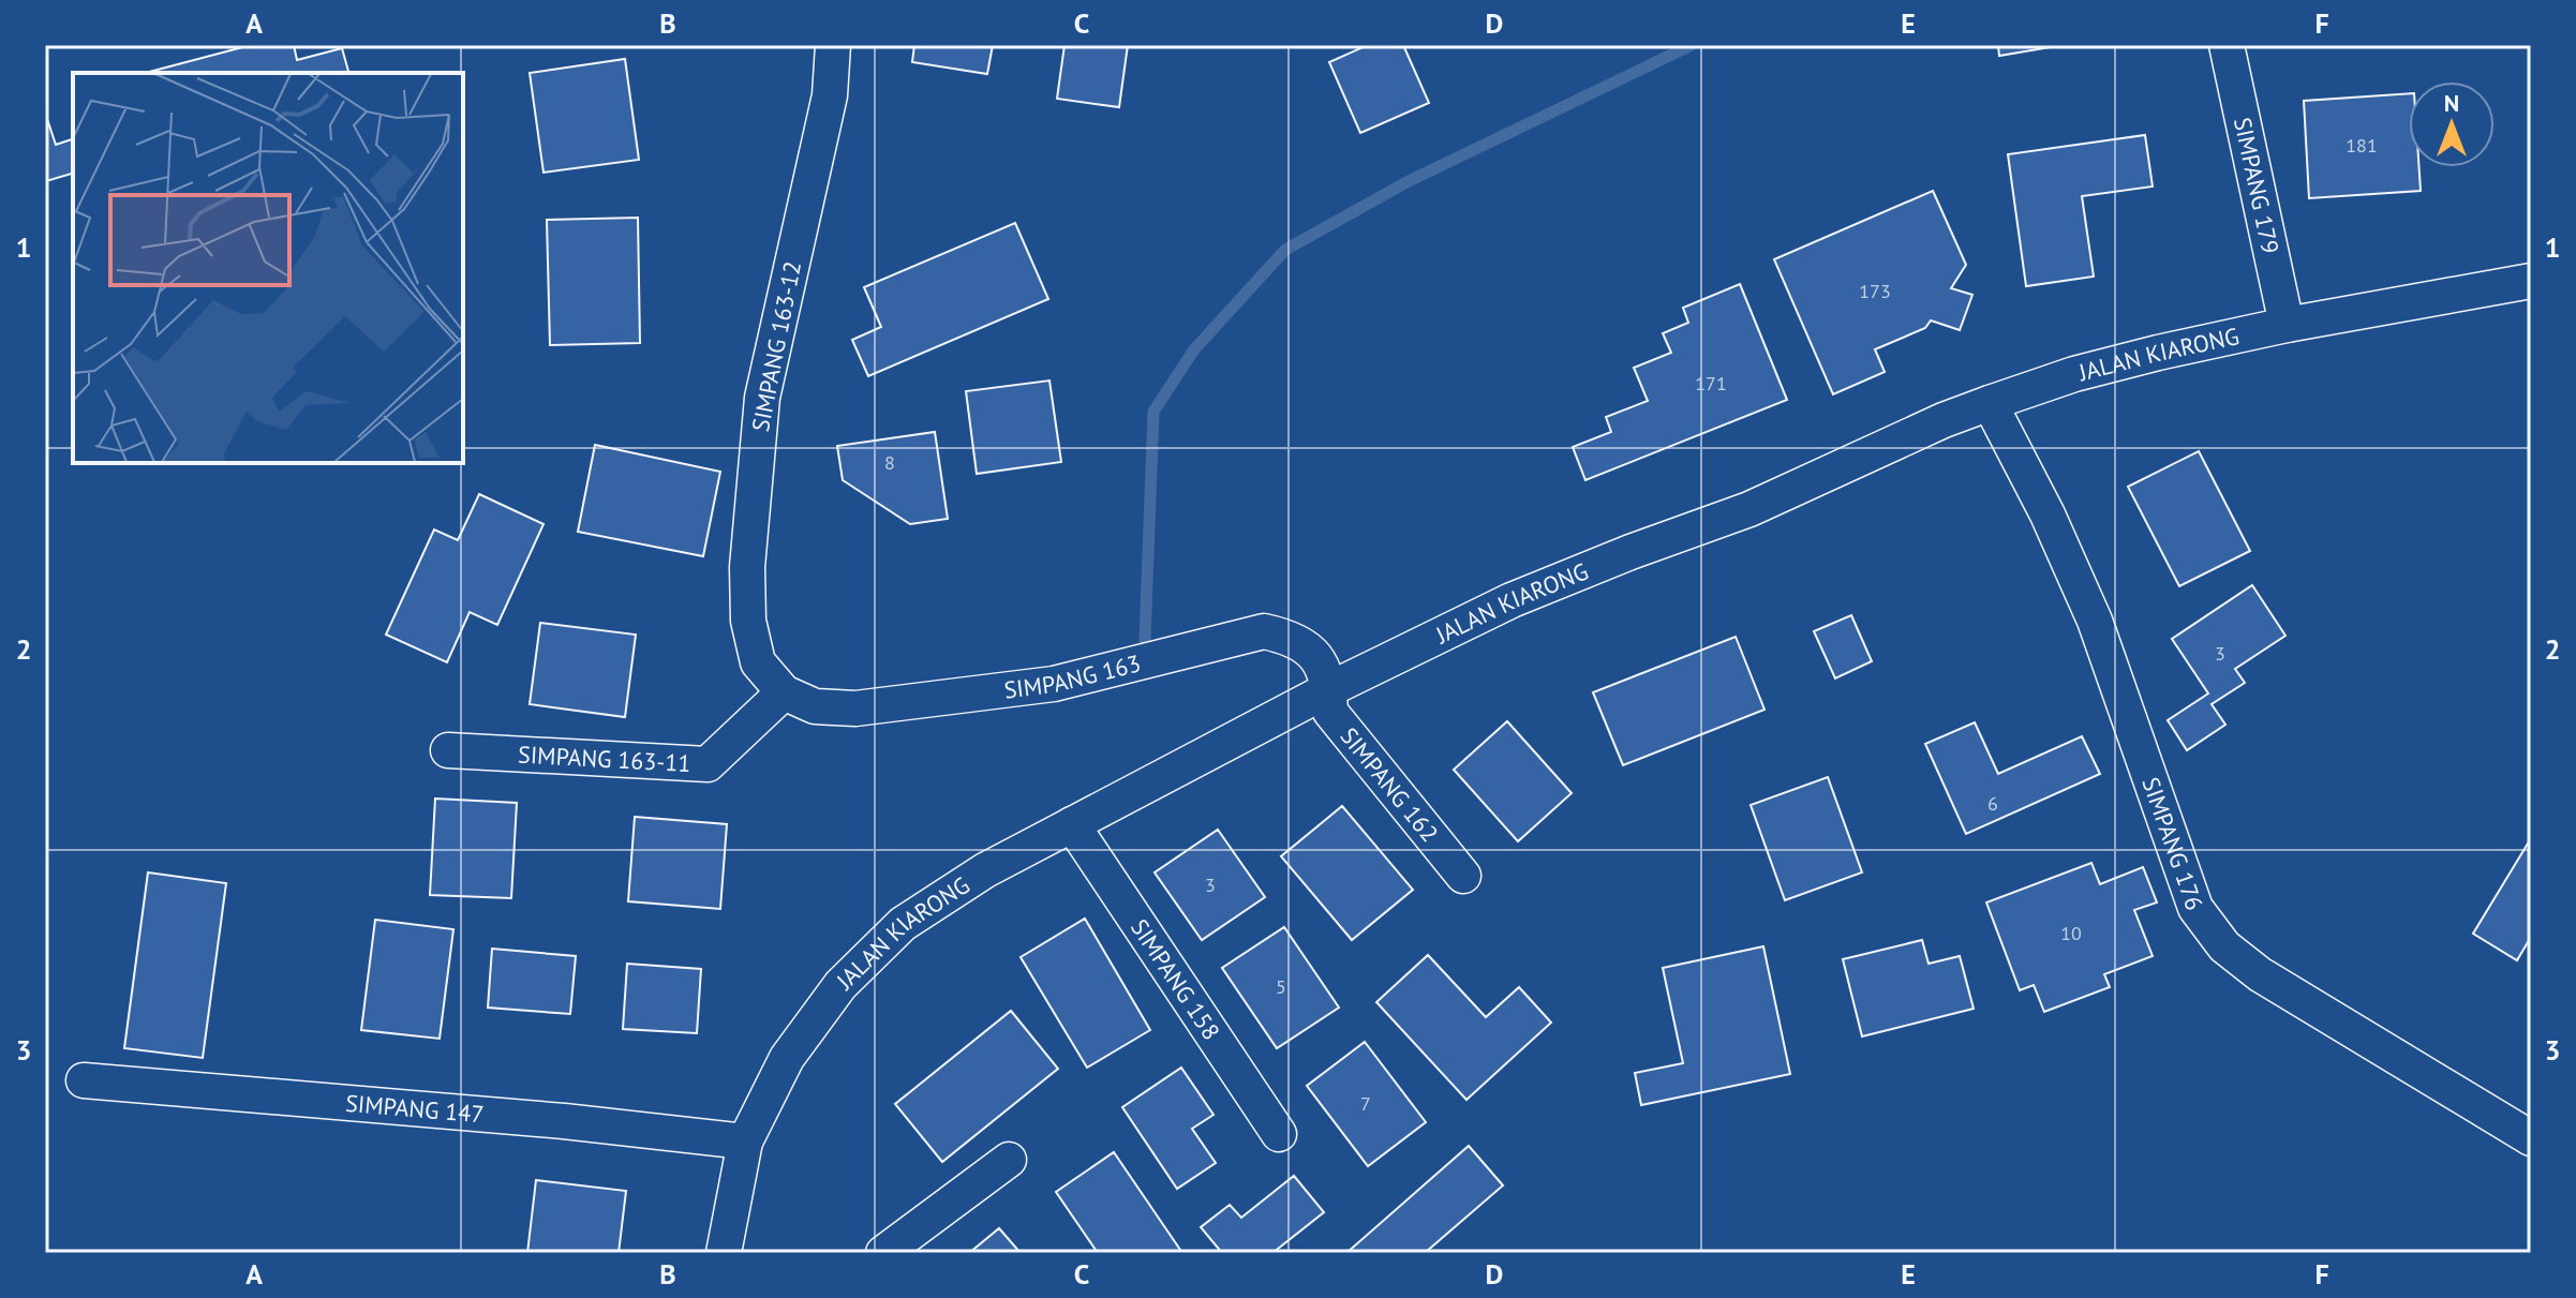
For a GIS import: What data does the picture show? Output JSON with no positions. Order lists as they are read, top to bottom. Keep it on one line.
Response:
{"streets":{"street":["SIMPANG 179","SIMPANG 163-12","JALAN KIARONG","SIMPANG 163","SIMPANG 163-11","SIMPANG 162","SIMPANG 176","SIMPANG 158","SIMPANG 147"]},"crossings":[["SIMPANG 179","JALAN KIARONG"],["SIMPANG 163-12","SIMPANG 163"],["SIMPANG 163-12","SIMPANG 163-11"],["JALAN KIARONG","SIMPANG 163"],["JALAN KIARONG","SIMPANG 162"],["JALAN KIARONG","SIMPANG 176"],["JALAN KIARONG","SIMPANG 158"],["JALAN KIARONG","SIMPANG 147"],["SIMPANG 163","SIMPANG 163-11"],["SIMPANG 163","SIMPANG 162"]],"house_numbers":["181","173","171","8","3","6","3","10","5","7"],"north":"top","grid":{"columns":["A","B","C","D","E","F"],"rows":["1","2","3"]}}
